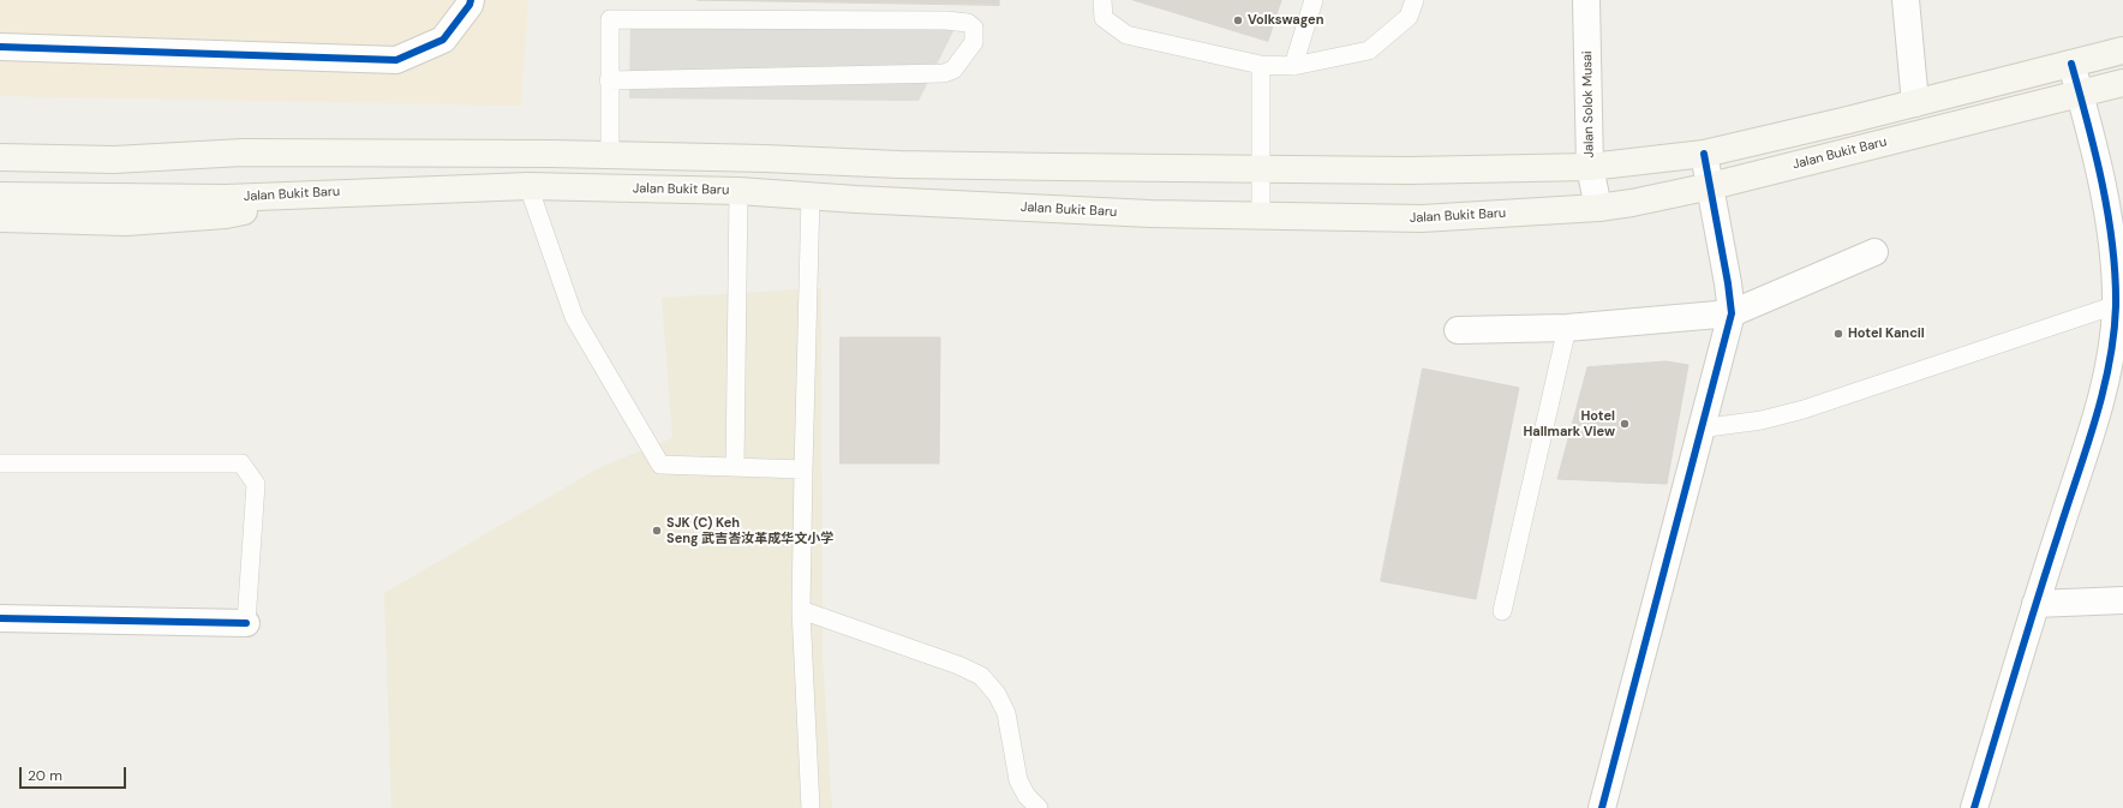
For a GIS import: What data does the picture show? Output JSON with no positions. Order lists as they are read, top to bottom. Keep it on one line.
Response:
{"streets":{"main road":["Jalan Bukit Baru"],"street":["Jalan Solok Musai"]},"crossings":[["Jalan Solok Musai","Jalan Bukit Baru"]],"places":["Volkswagen","Hotel Kancil","Hotel Hallmark View","SJK (C) Keh Seng 武吉峇汝革成华文小学"],"scale_bar":"20 m"}
